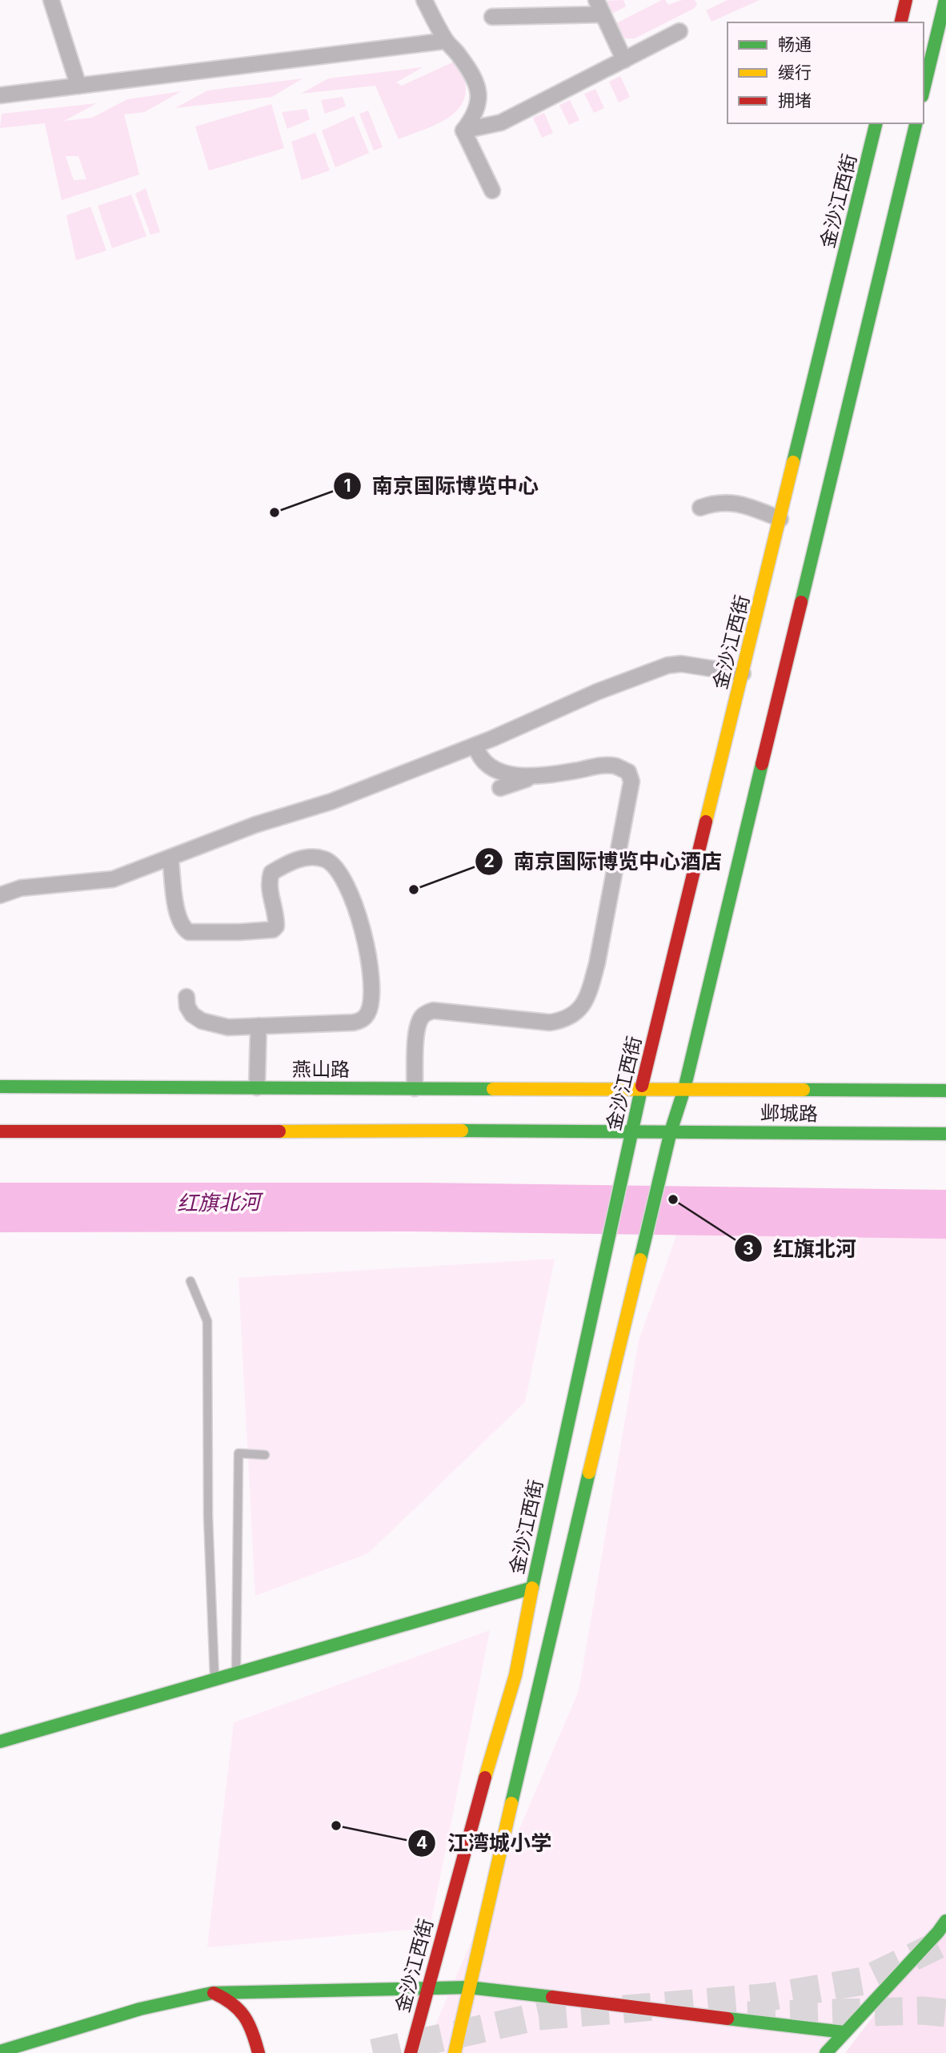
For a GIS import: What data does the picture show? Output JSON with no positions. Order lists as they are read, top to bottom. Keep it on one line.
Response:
{"streets":{"street":["金沙江西街","燕山路","邺城路"]},"crossings":[["金沙江西街","燕山路"],["金沙江西街","邺城路"],["燕山路","邺城路"]],"water":["红旗北河"],"places":["南京国际博览中心","南京国际博览中心酒店","红旗北河","江湾城小学"],"legend":["畅通","缓行","拥堵"]}
